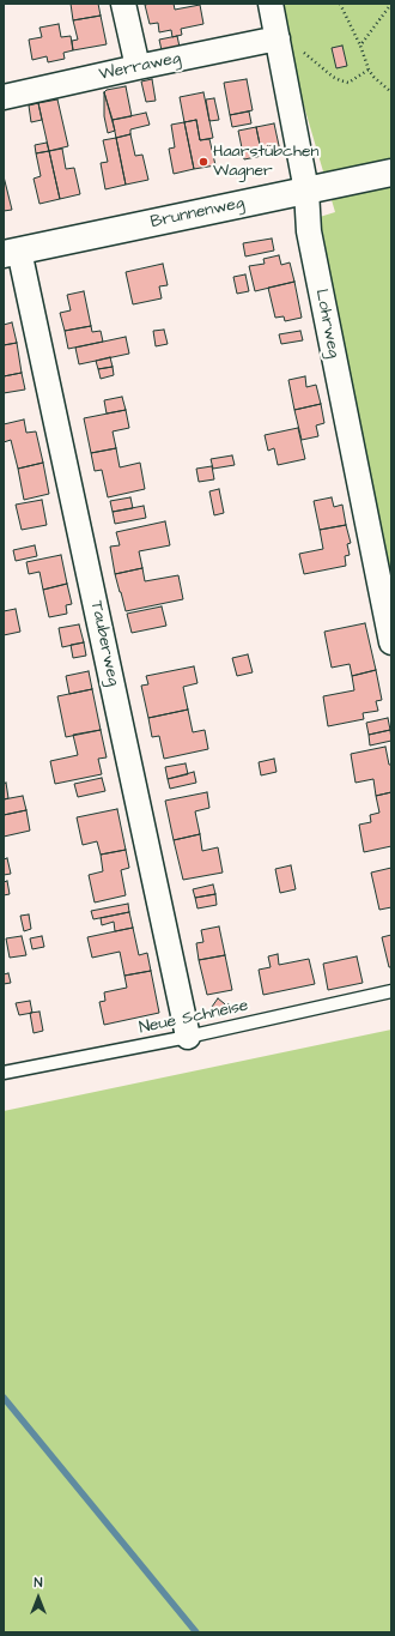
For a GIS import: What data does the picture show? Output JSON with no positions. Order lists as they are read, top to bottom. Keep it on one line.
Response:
{"streets":{"street":["Werraweg","Brunnenweg","Lohrweg","Tauberweg"],"lane":["Neue Schneise"]},"crossings":[["Werraweg","Lohrweg"],["Brunnenweg","Lohrweg"],["Brunnenweg","Tauberweg"],["Tauberweg","Neue Schneise"]],"places":["Haarstübchen Wagner"],"north":"top"}
